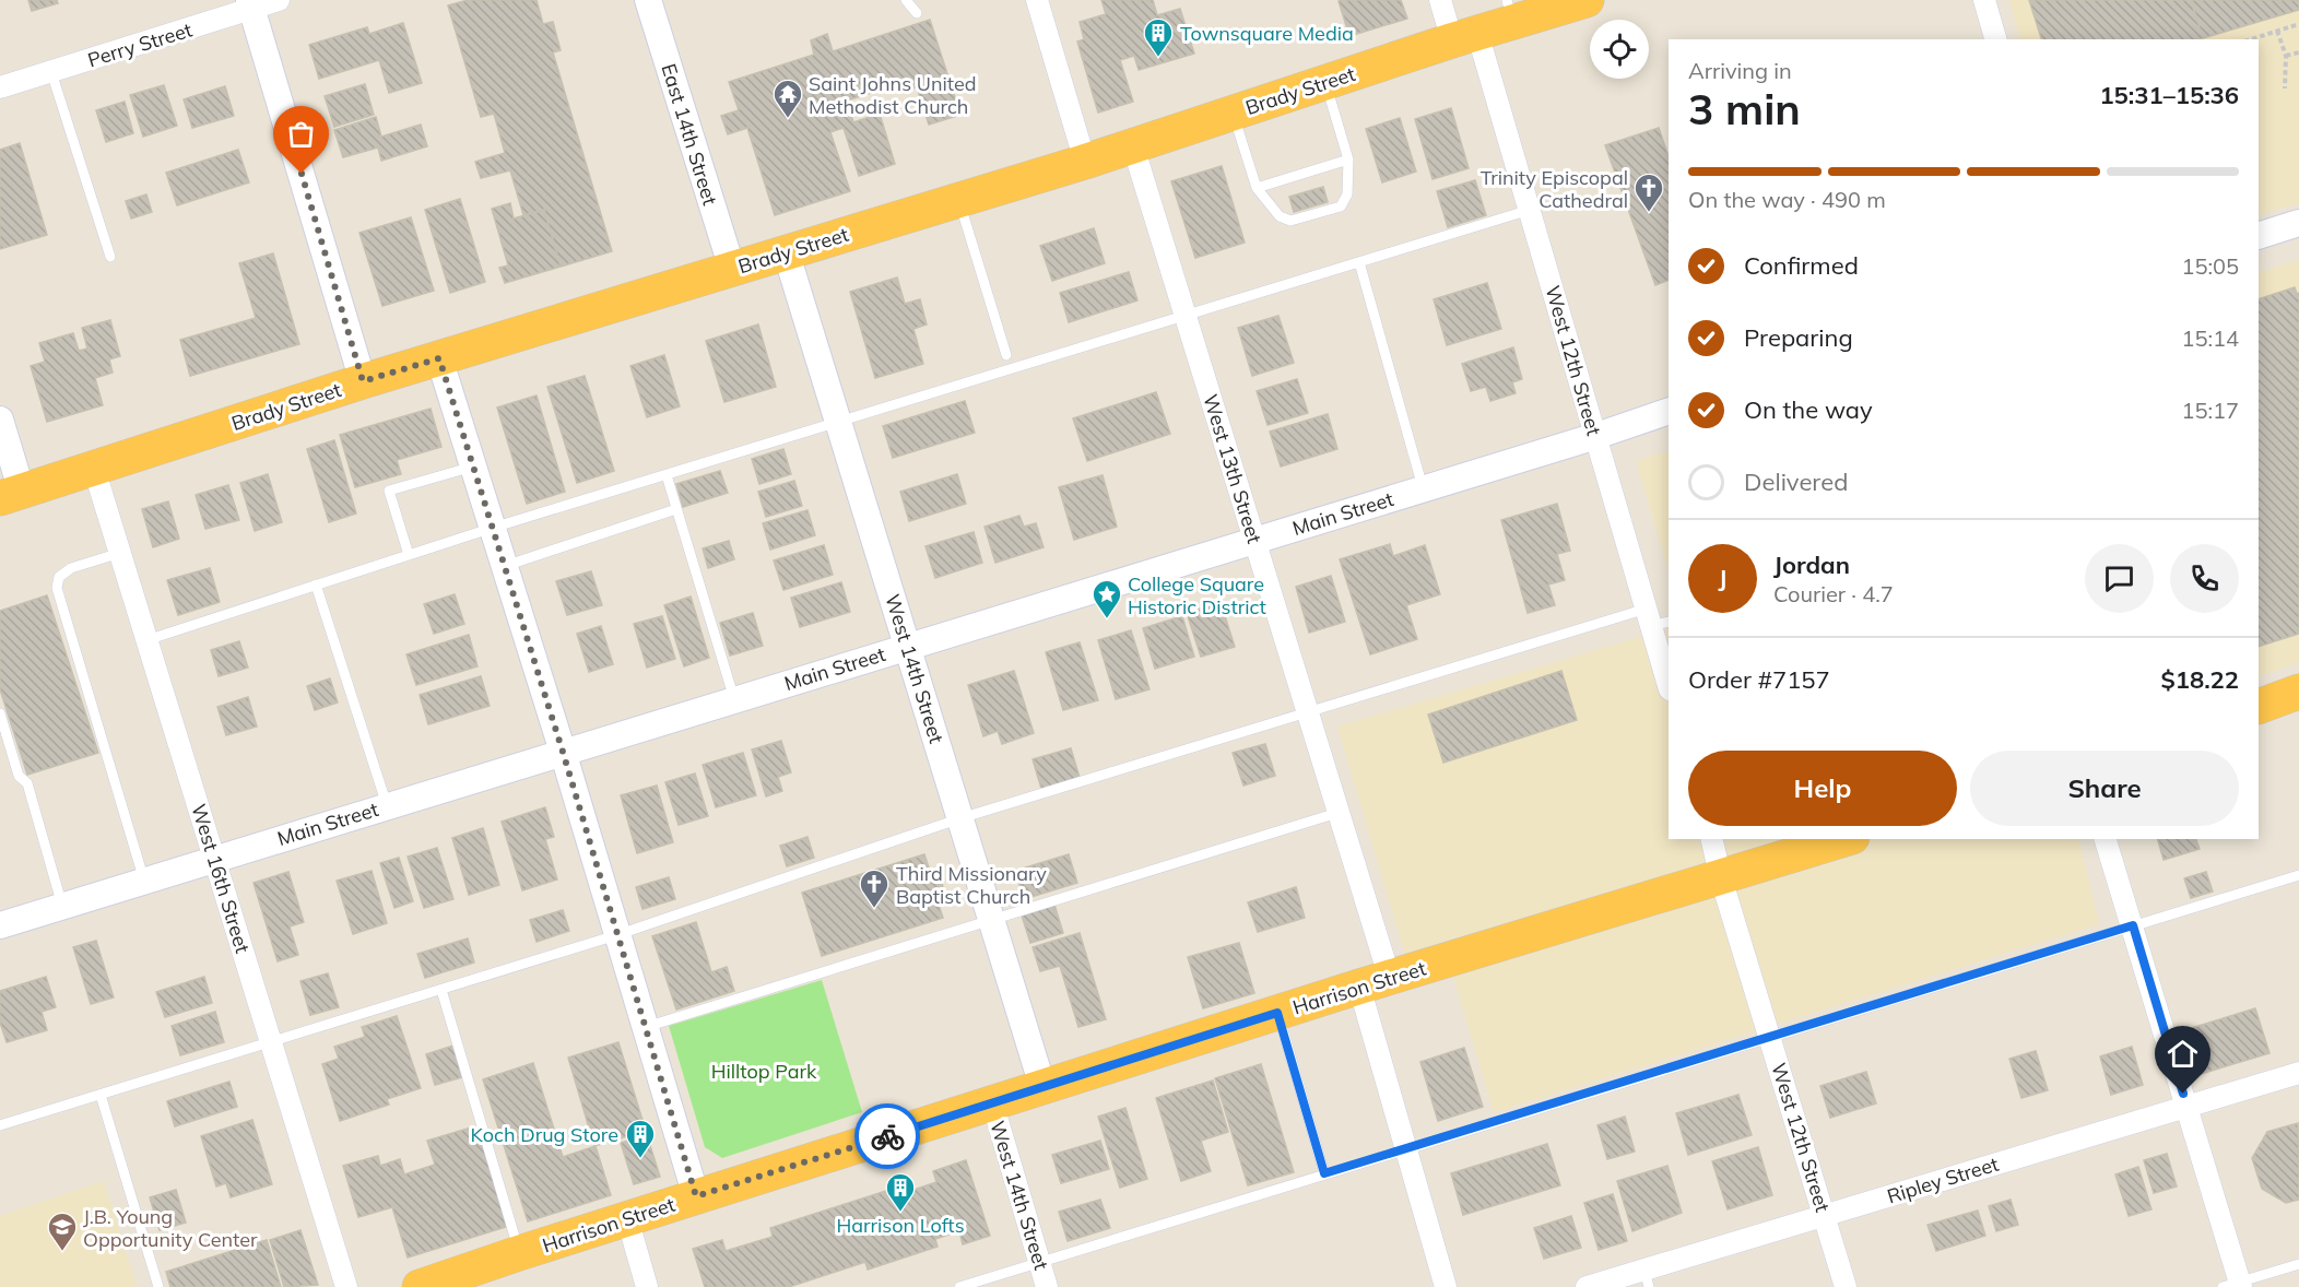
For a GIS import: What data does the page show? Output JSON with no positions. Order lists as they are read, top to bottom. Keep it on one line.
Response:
{"streets":{"highway":["Brady Street","Harrison Street"],"street":["Perry Street","East 14th Street","West 12th Street","West 13th Street","Main Street","West 14th Street","West 16th Street","Ripley Street"]},"crossings":[["Brady Street","East 14th Street"],["Brady Street","West 12th Street"],["Brady Street","West 13th Street"],["Brady Street","West 14th Street"],["Brady Street","West 16th Street"],["West 12th Street","Main Street"],["West 12th Street","Harrison Street"],["West 12th Street","Ripley Street"],["West 13th Street","Main Street"],["West 13th Street","Harrison Street"],["Main Street","West 14th Street"],["Main Street","West 16th Street"],["West 14th Street","Harrison Street"]],"parks":["Hilltop Park"],"places":{"building":["Townsquare Media","Koch Drug Store","Harrison Lofts"],"temple":["Saint Johns United Methodist Church"],"church":["Trinity Episcopal Cathedral","Third Missionary Baptist Church"],"place":["College Square Historic District"],"school or university":["J.B. Young Opportunity Center"]},"page":{"heading":["3 min","Arriving in","15:31–15:36"],"panel":["Jordan","Courier · 4.7","Order #7157","$18.22"],"bar":"On the way · 490 m","list":[["Confirmed","15:05"],["Preparing","15:14"],["On the way","15:17"],"Delivered"],"round":"J","buttons":["Help","Share"]}}
